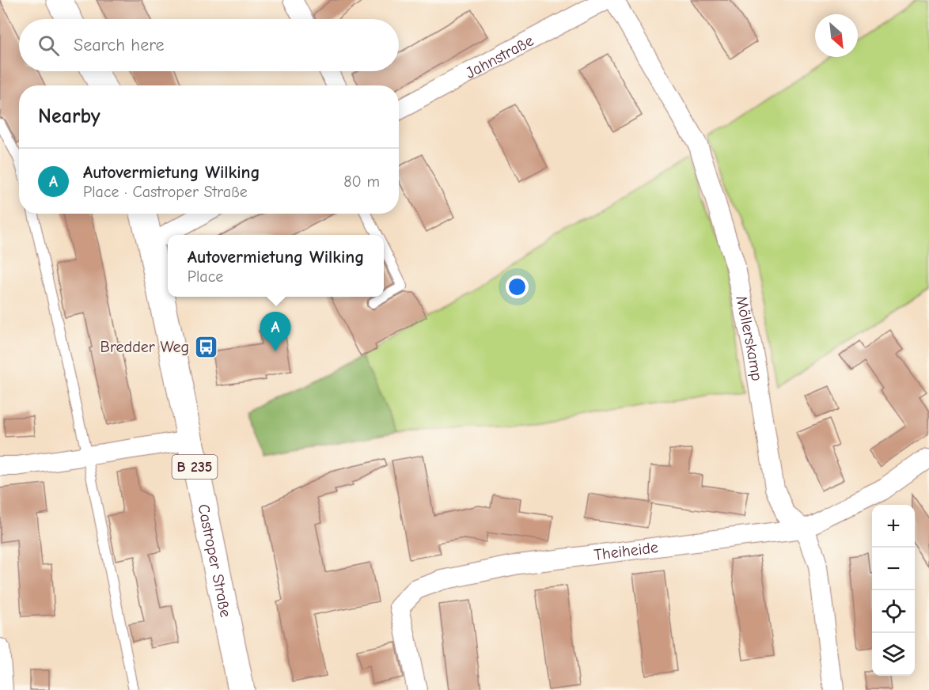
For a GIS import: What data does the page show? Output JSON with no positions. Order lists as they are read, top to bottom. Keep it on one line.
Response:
{"streets":{"main road":["B 235","Castroper Straße"],"street":["Jahnstraße","Möllerskamp","Theiheide"]},"crossings":[["Möllerskamp","Theiheide"]],"places":{"bus stop":["Bredder Weg"]},"north":"bottom right","page":{"search":"Search here","heading":"Nearby","list":[{"mark":"A","name":"Autovermietung Wilking","note":"Place · Castroper Straße","value":"80 m"}],"popup":["Autovermietung Wilking","Place"],"pins":"A","map_buttons":["+","−"]}}
